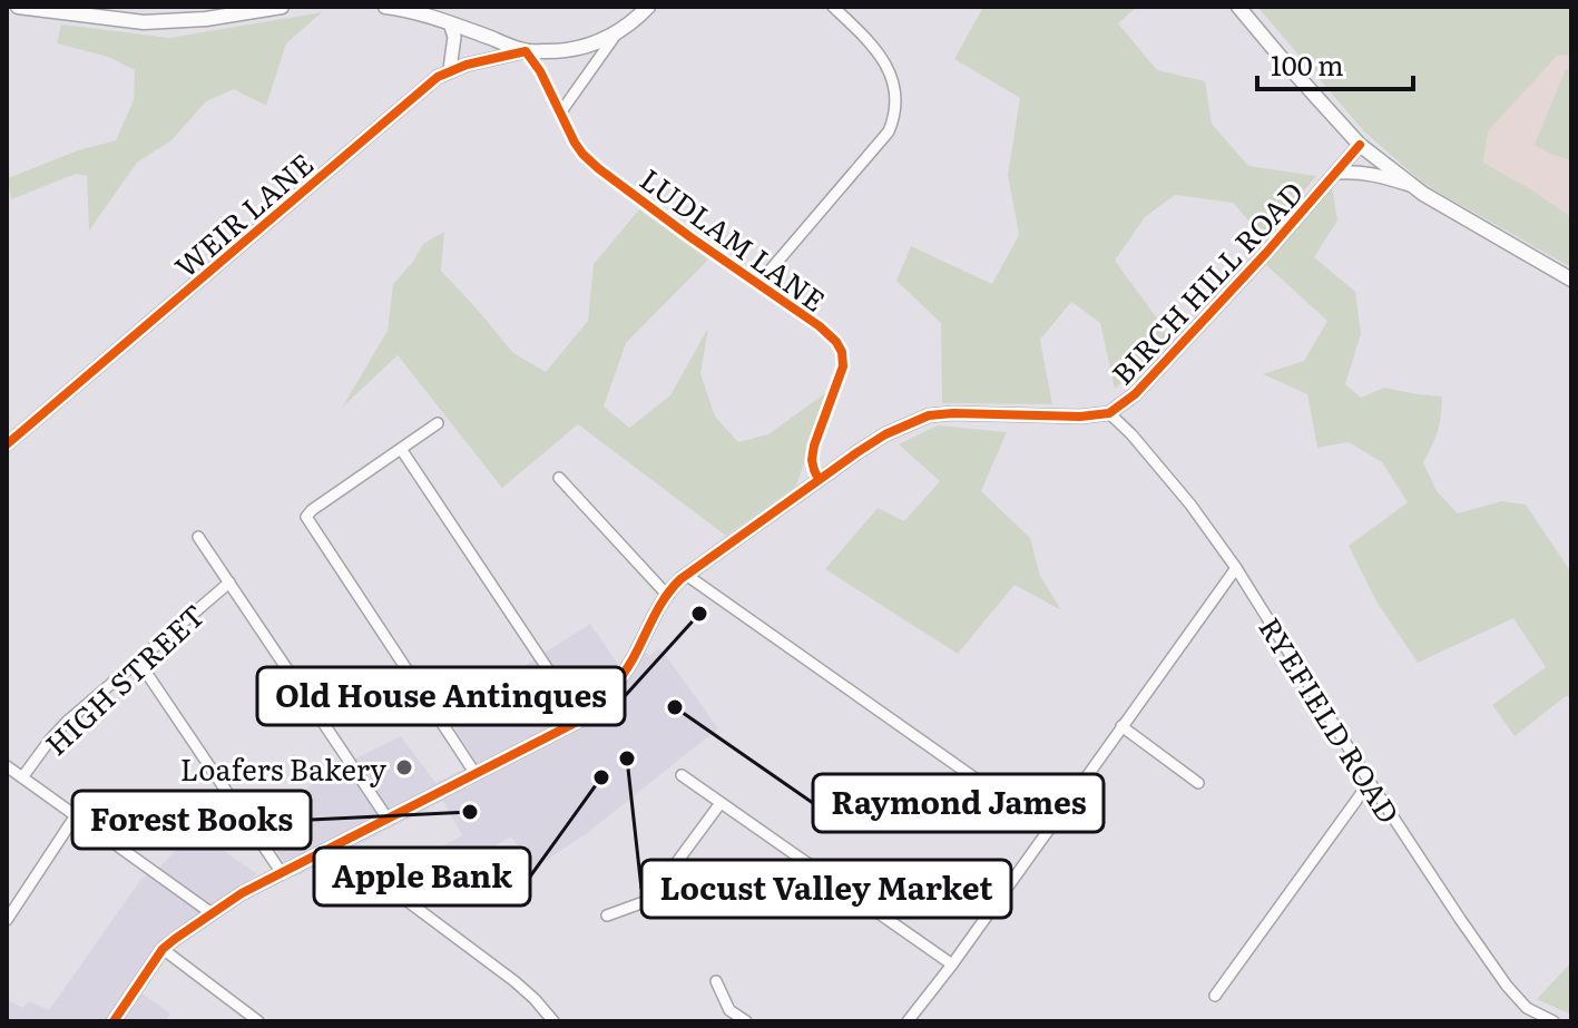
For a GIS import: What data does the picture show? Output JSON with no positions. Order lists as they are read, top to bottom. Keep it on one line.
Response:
{"streets":{"street":["WEIR LANE","LUDLAM LANE","BIRCH HILL ROAD","HIGH STREET","RYEFIELD ROAD"]},"crossings":[["WEIR LANE","LUDLAM LANE"],["LUDLAM LANE","BIRCH HILL ROAD"],["BIRCH HILL ROAD","RYEFIELD ROAD"]],"places":["Old House Antinques","Raymond James","Locust Valley Market","Loafers Bakery","Apple Bank","Forest Books"],"scale_bar":"100 m"}
